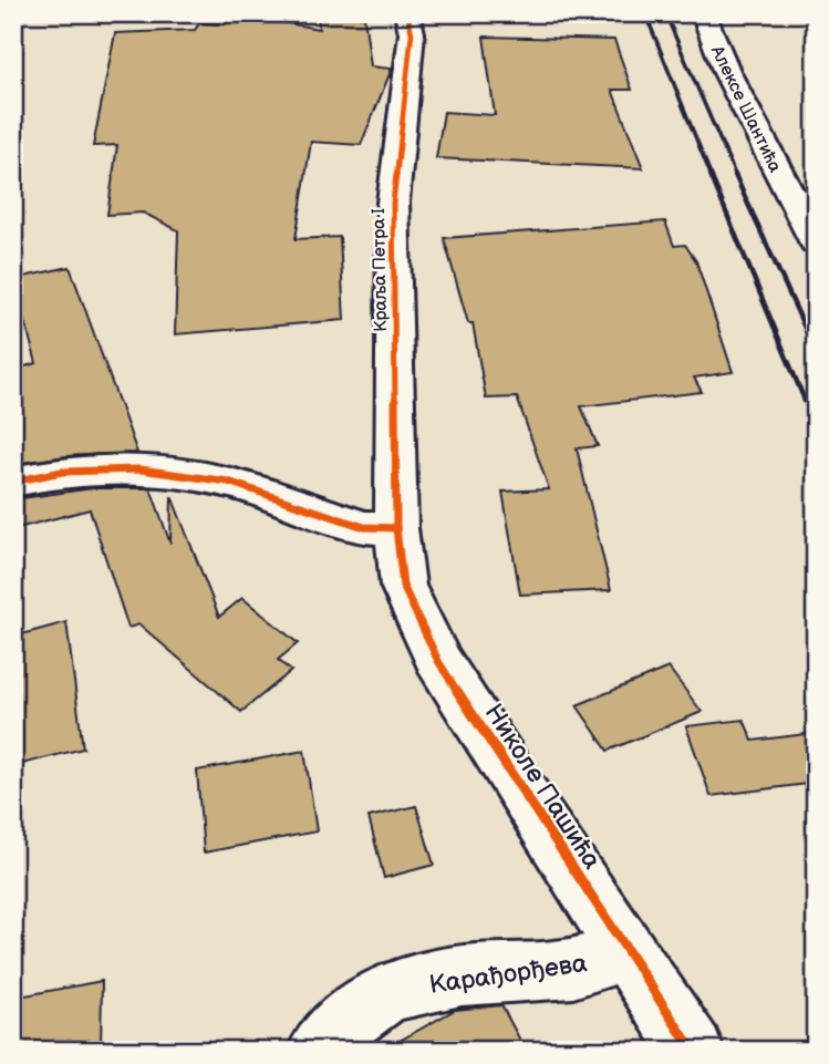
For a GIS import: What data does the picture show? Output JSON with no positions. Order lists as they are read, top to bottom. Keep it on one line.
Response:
{"streets":{"street":["Алексе Шантића","Краља Петра I","Николе Пашића","Карађорђева"]},"crossings":[["Краља Петра I","Николе Пашића"],["Николе Пашића","Карађорђева"]]}
